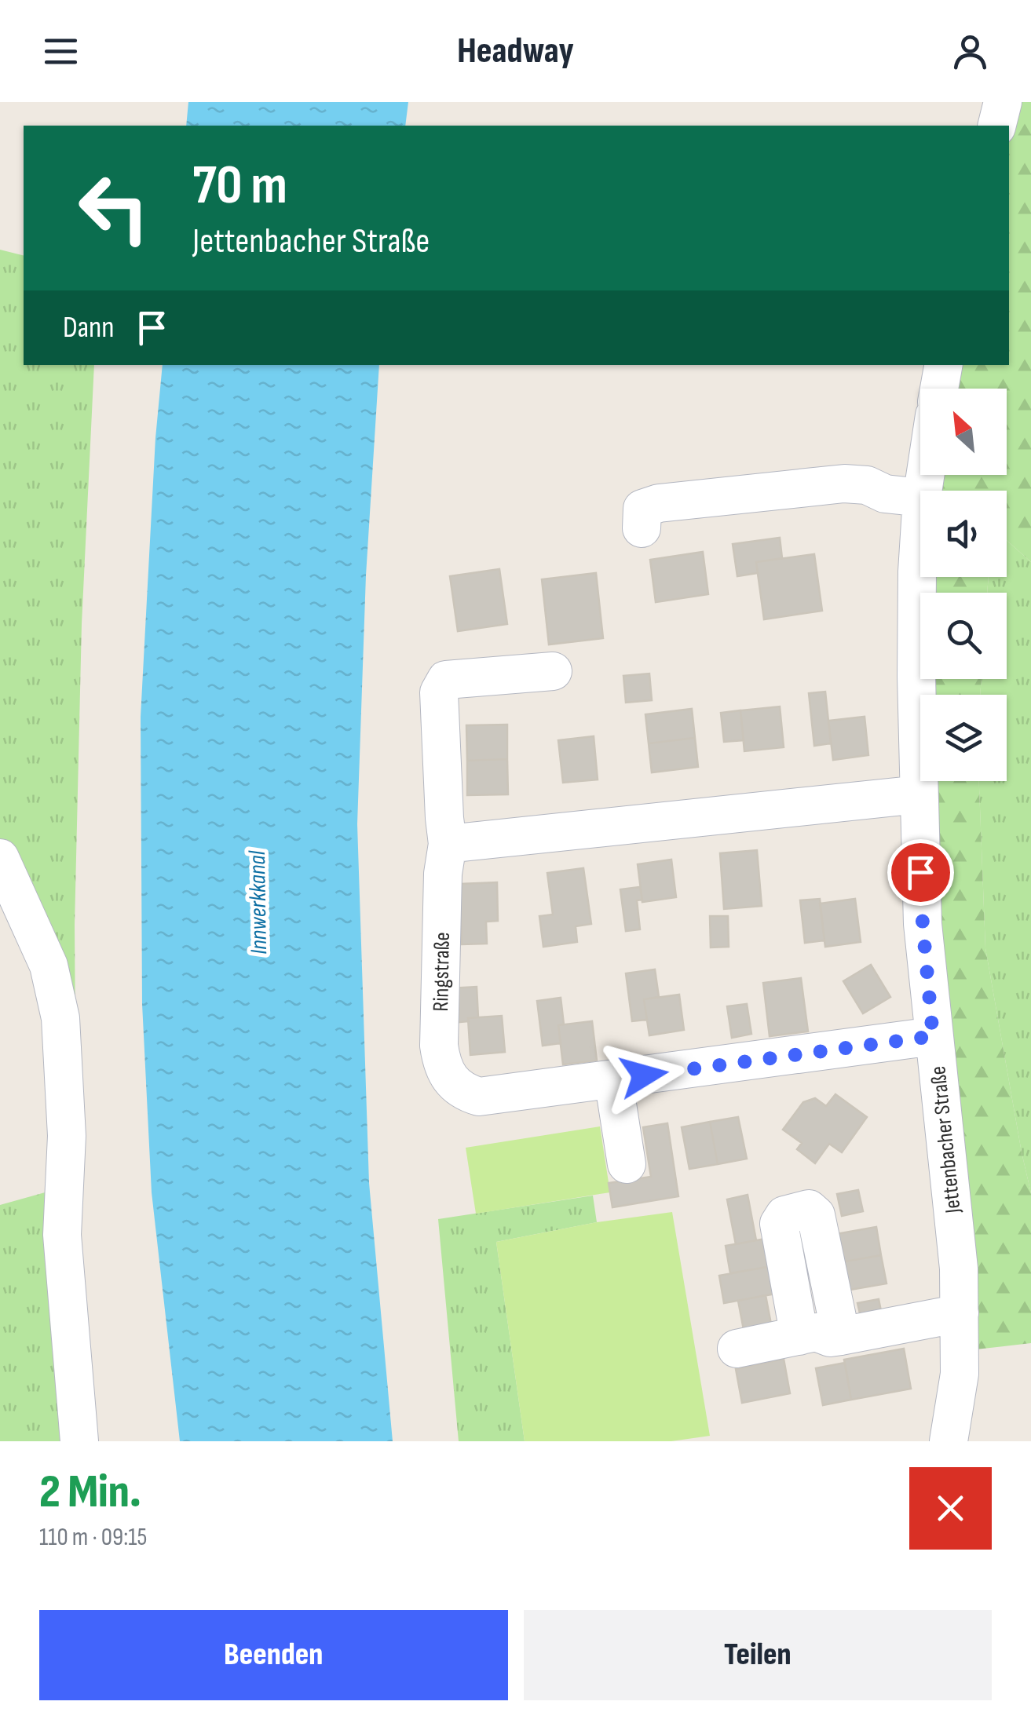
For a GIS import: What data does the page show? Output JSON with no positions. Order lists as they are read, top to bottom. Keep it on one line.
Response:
{"streets":{"street":["Ringstraße","Jettenbacher Straße"]},"crossings":[["Ringstraße","Jettenbacher Straße"]],"water":["Innwerkkanal"],"north":"top left","page":{"header":"Headway","turn":["70 m","Jettenbacher Straße"],"then":"Dann","heading":["2 Min.","110 m · 09:15"],"buttons":["Beenden","Teilen"]}}
